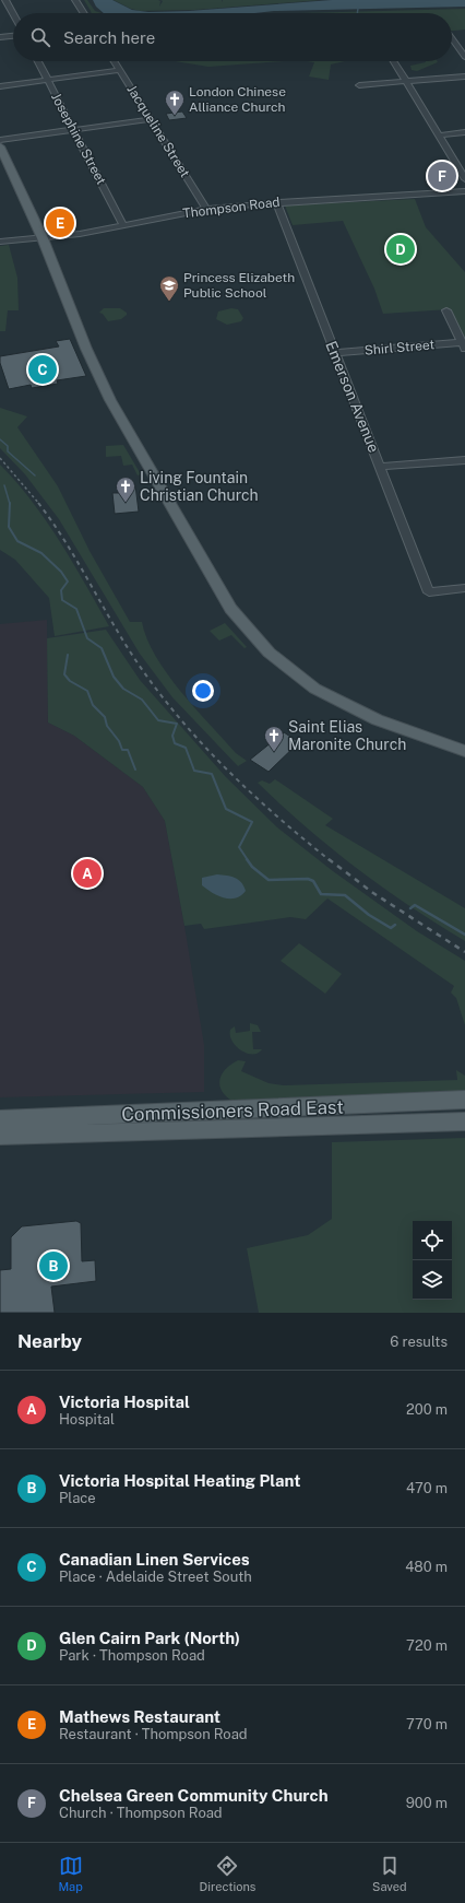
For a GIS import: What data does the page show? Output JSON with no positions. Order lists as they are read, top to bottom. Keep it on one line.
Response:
{"streets":{"main road":["Commissioners Road East"],"street":["Jacqueline Street","Josephine Street","Thompson Road","Shirl Street","Emerson Avenue"]},"crossings":[["Jacqueline Street","Thompson Road"],["Josephine Street","Thompson Road"],["Thompson Road","Emerson Avenue"],["Shirl Street","Emerson Avenue"]],"places":{"church":["London Chinese Alliance Church","Living Fountain Christian Church","Saint Elias Maronite Church"],"school or university":["Princess Elizabeth Public School"]},"page":{"search":"Search here","pins":["F","E","D","C","A","B"],"heading":["Nearby","6 results"],"list":[{"mark":"A","name":"Victoria Hospital","note":"Hospital","value":"200 m"},{"mark":"B","name":"Victoria Hospital Heating Plant","note":"Place","value":"470 m"},{"mark":"C","name":"Canadian Linen Services","note":"Place · Adelaide Street South","value":"480 m"},{"mark":"D","name":"Glen Cairn Park (North)","note":"Park · Thompson Road","value":"720 m"},{"mark":"E","name":"Mathews Restaurant","note":"Restaurant · Thompson Road","value":"770 m"},{"mark":"F","name":"Chelsea Green Community Church","note":"Church · Thompson Road","value":"900 m"}],"nav":["Map","Directions","Saved"]}}
